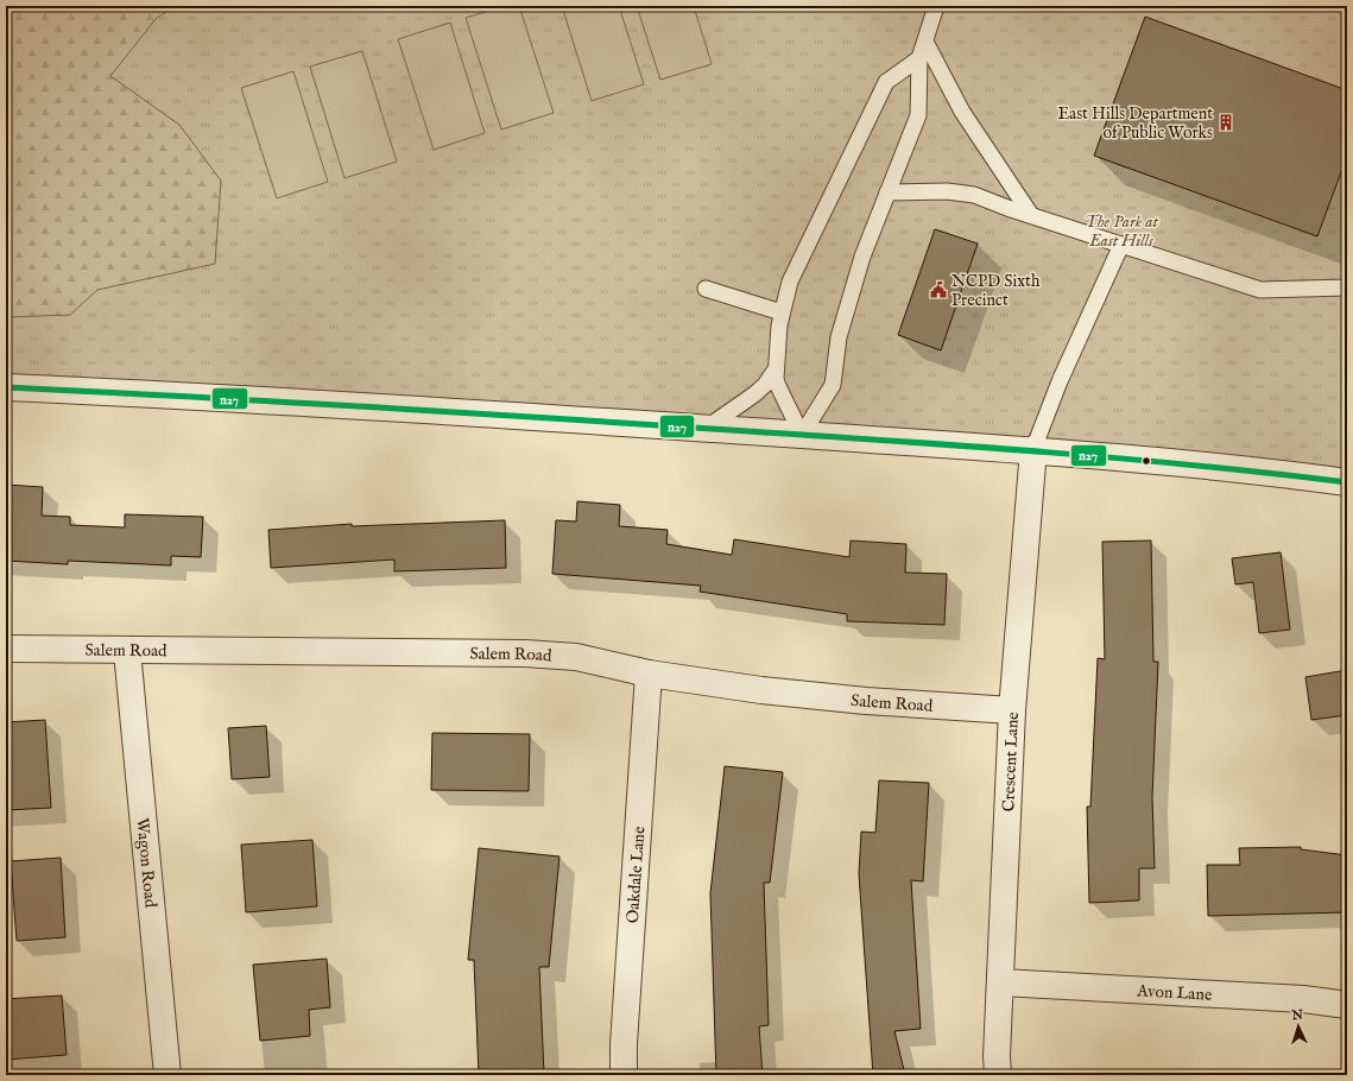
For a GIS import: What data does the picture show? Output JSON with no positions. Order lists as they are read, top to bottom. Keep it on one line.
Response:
{"streets":{"street":["Salem Road","Crescent Lane","Wagon Road","Oakdale Lane","Avon Lane"]},"crossings":[["Salem Road","Crescent Lane"],["Salem Road","Wagon Road"],["Salem Road","Oakdale Lane"],["Crescent Lane","Avon Lane"]],"parks":["The Park at East Hills"],"places":{"building":["East Hills Department of Public Works"],"public building":["NCPD Sixth Precinct"]},"lines":["transit line n27"],"north":"top"}
